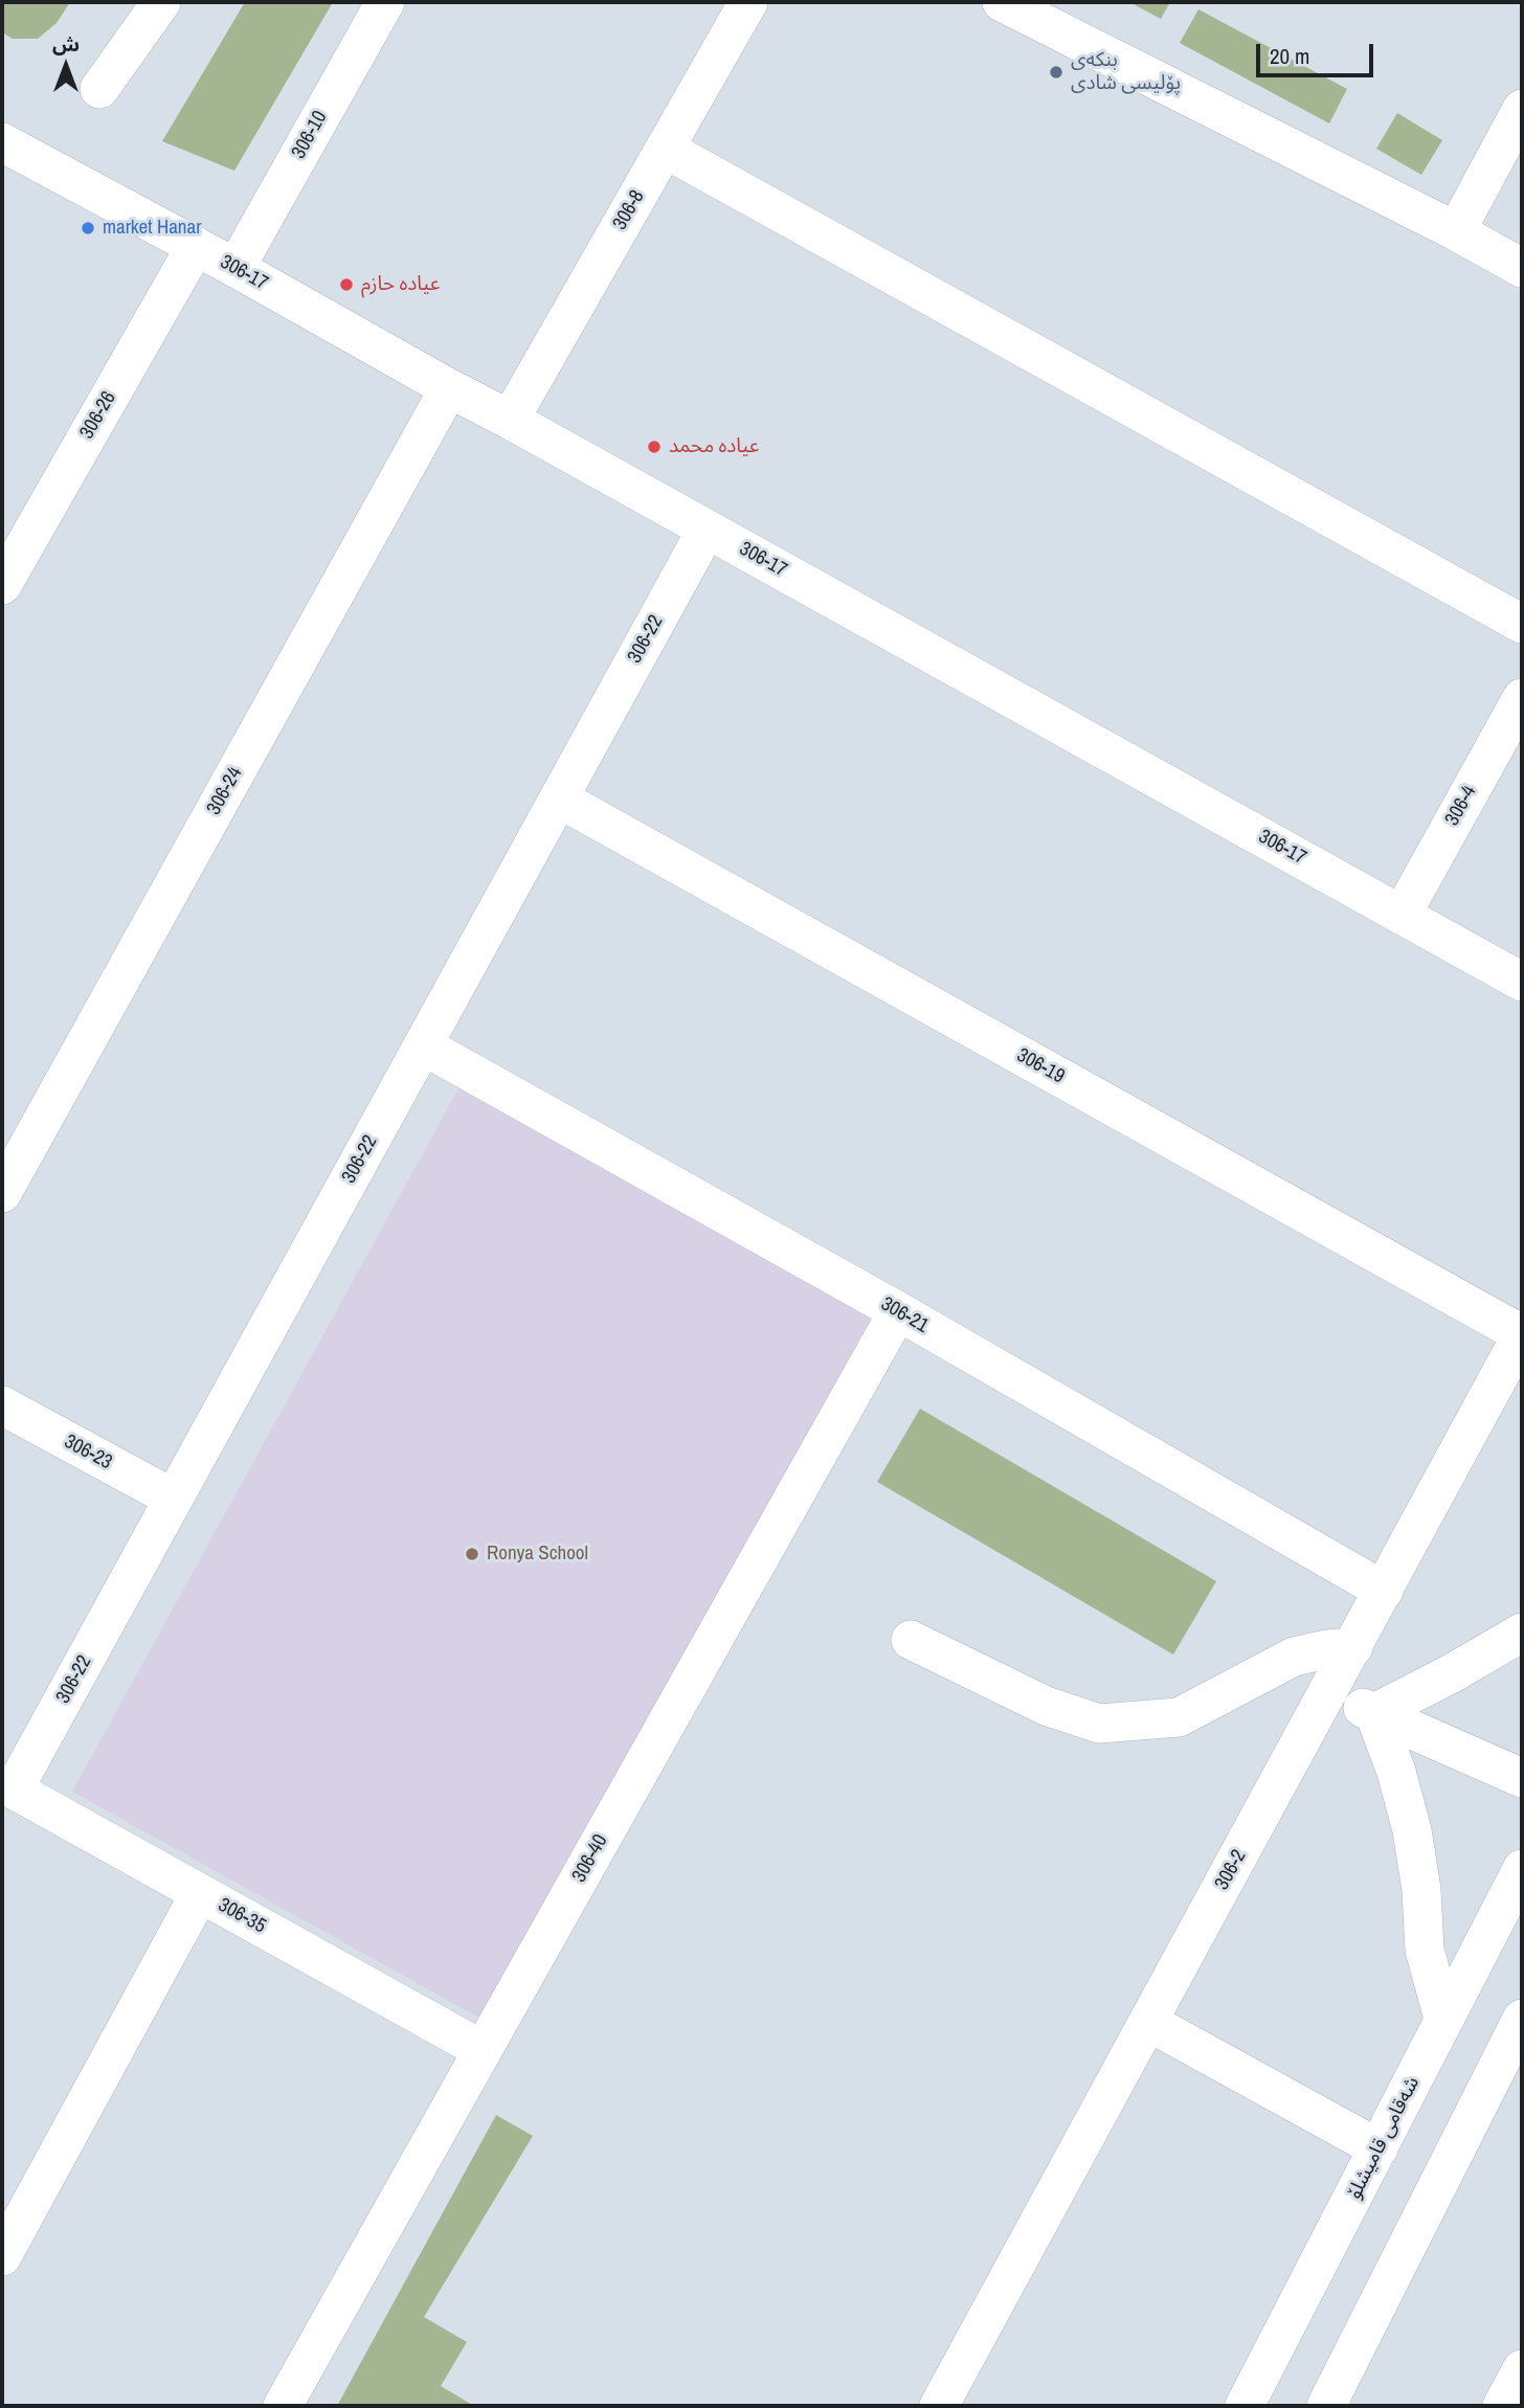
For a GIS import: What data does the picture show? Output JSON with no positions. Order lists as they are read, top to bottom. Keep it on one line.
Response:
{"streets":{"street":["306-10","306-8","306-17","306-26","306-22","306-24","306-4","306-19","306-21","306-23","306-40","306-2","306-35","شەقامی قامیشلۆ"]},"crossings":[["306-10","306-17"],["306-8","306-17"],["306-17","306-26"],["306-17","306-22"],["306-17","306-24"],["306-17","306-4"],["306-22","306-19"],["306-22","306-21"],["306-22","306-23"],["306-22","306-35"],["306-19","306-2"],["306-21","306-40"],["306-21","306-2"],["306-40","306-35"]],"places":["بنکەی پۆلیسی شادی","market Hanar","عياده حازم","عياده محمد","Ronya School"],"scale_bar":"20 m","north":"top"}
